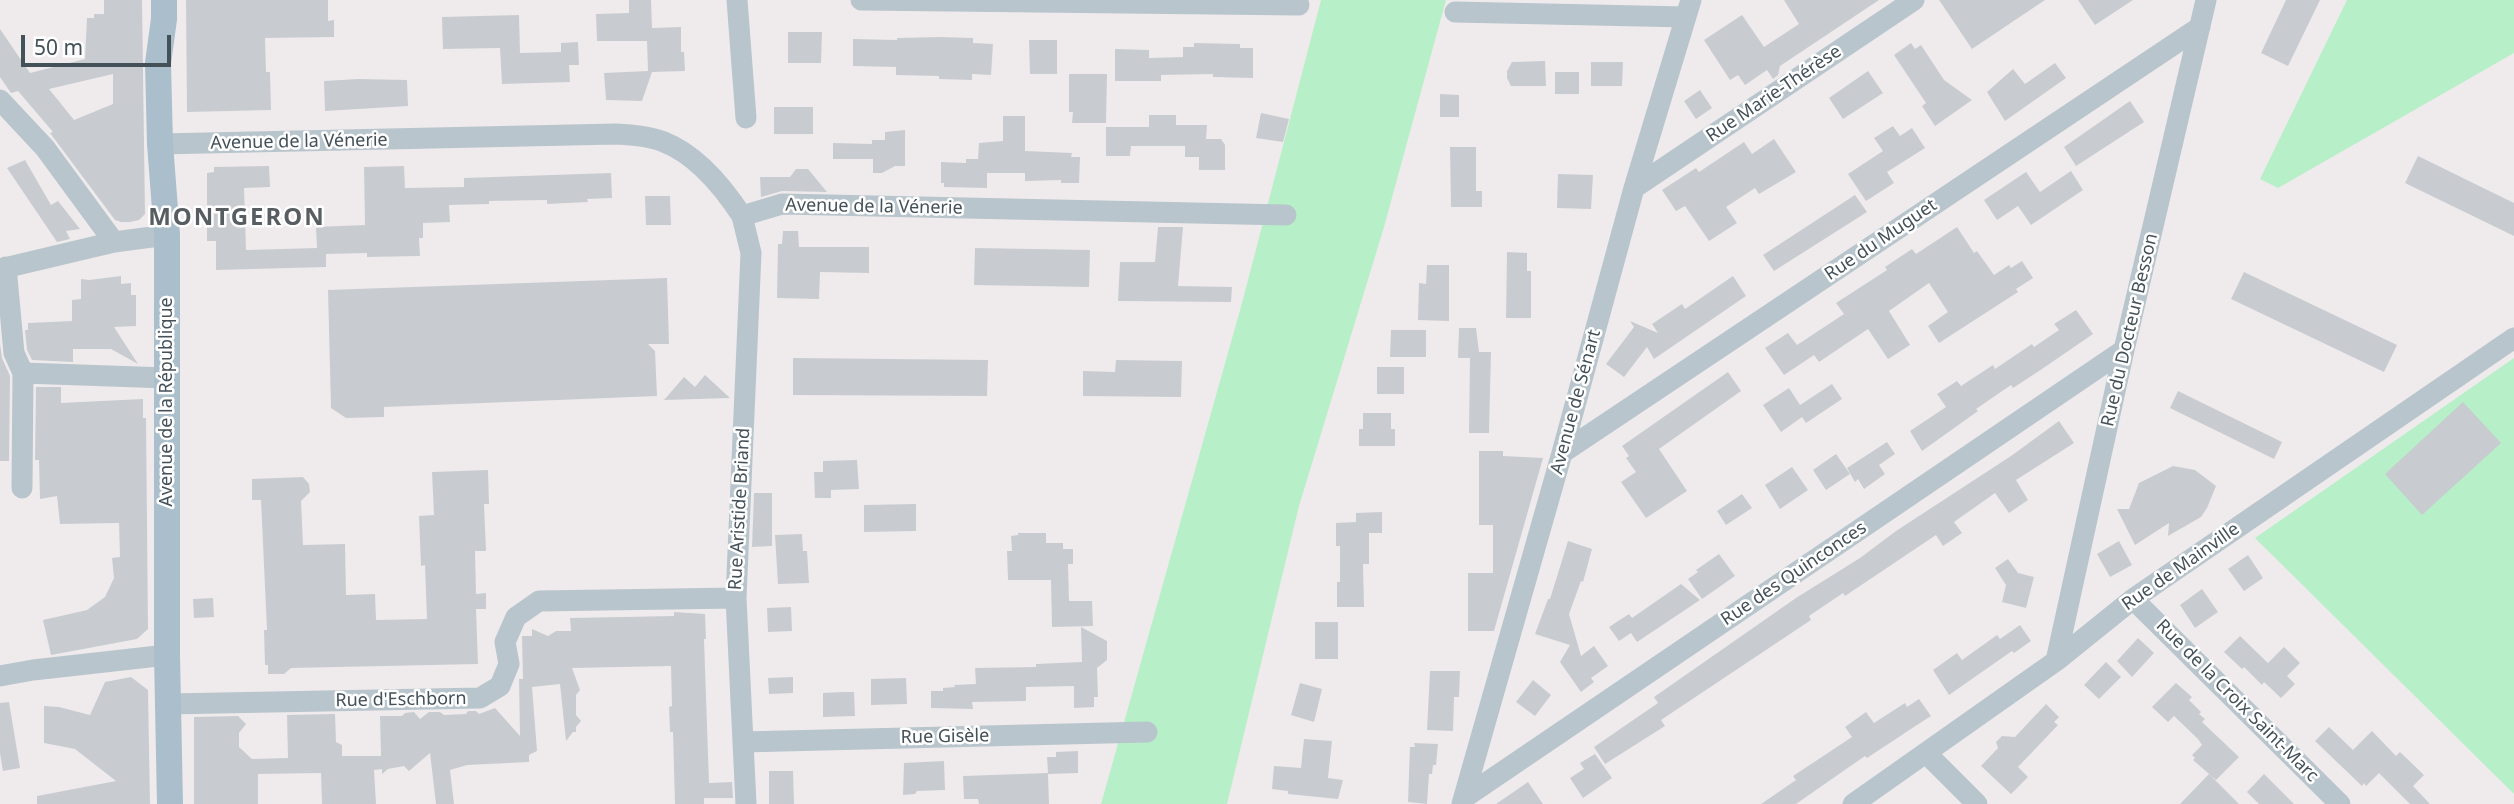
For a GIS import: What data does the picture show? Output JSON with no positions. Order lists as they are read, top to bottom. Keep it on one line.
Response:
{"streets":{"main road":["Avenue de la République"],"street":["Rue Marie-Thérèse","Avenue de la Vénerie","Rue du Muguet","Rue du Docteur Besson","Avenue de Sénart","Rue Aristide Briand","Rue de Mainville","Rue des Quinconces","Rue d'Eschborn","Rue de la Croix Saint-Marc","Rue Gisèle"]},"crossings":[["Rue Marie-Thérèse","Avenue de Sénart"],["Avenue de la Vénerie","Avenue de la République"],["Avenue de la Vénerie","Rue Aristide Briand"],["Rue du Muguet","Rue du Docteur Besson"],["Rue du Muguet","Avenue de Sénart"],["Rue du Docteur Besson","Rue de Mainville"],["Rue du Docteur Besson","Rue des Quinconces"],["Avenue de la République","Rue d'Eschborn"],["Avenue de Sénart","Rue des Quinconces"],["Rue Aristide Briand","Rue d'Eschborn"],["Rue Aristide Briand","Rue Gisèle"],["Rue de Mainville","Rue de la Croix Saint-Marc"]],"districts":["MONTGERON"],"scale_bar":"50 m"}
